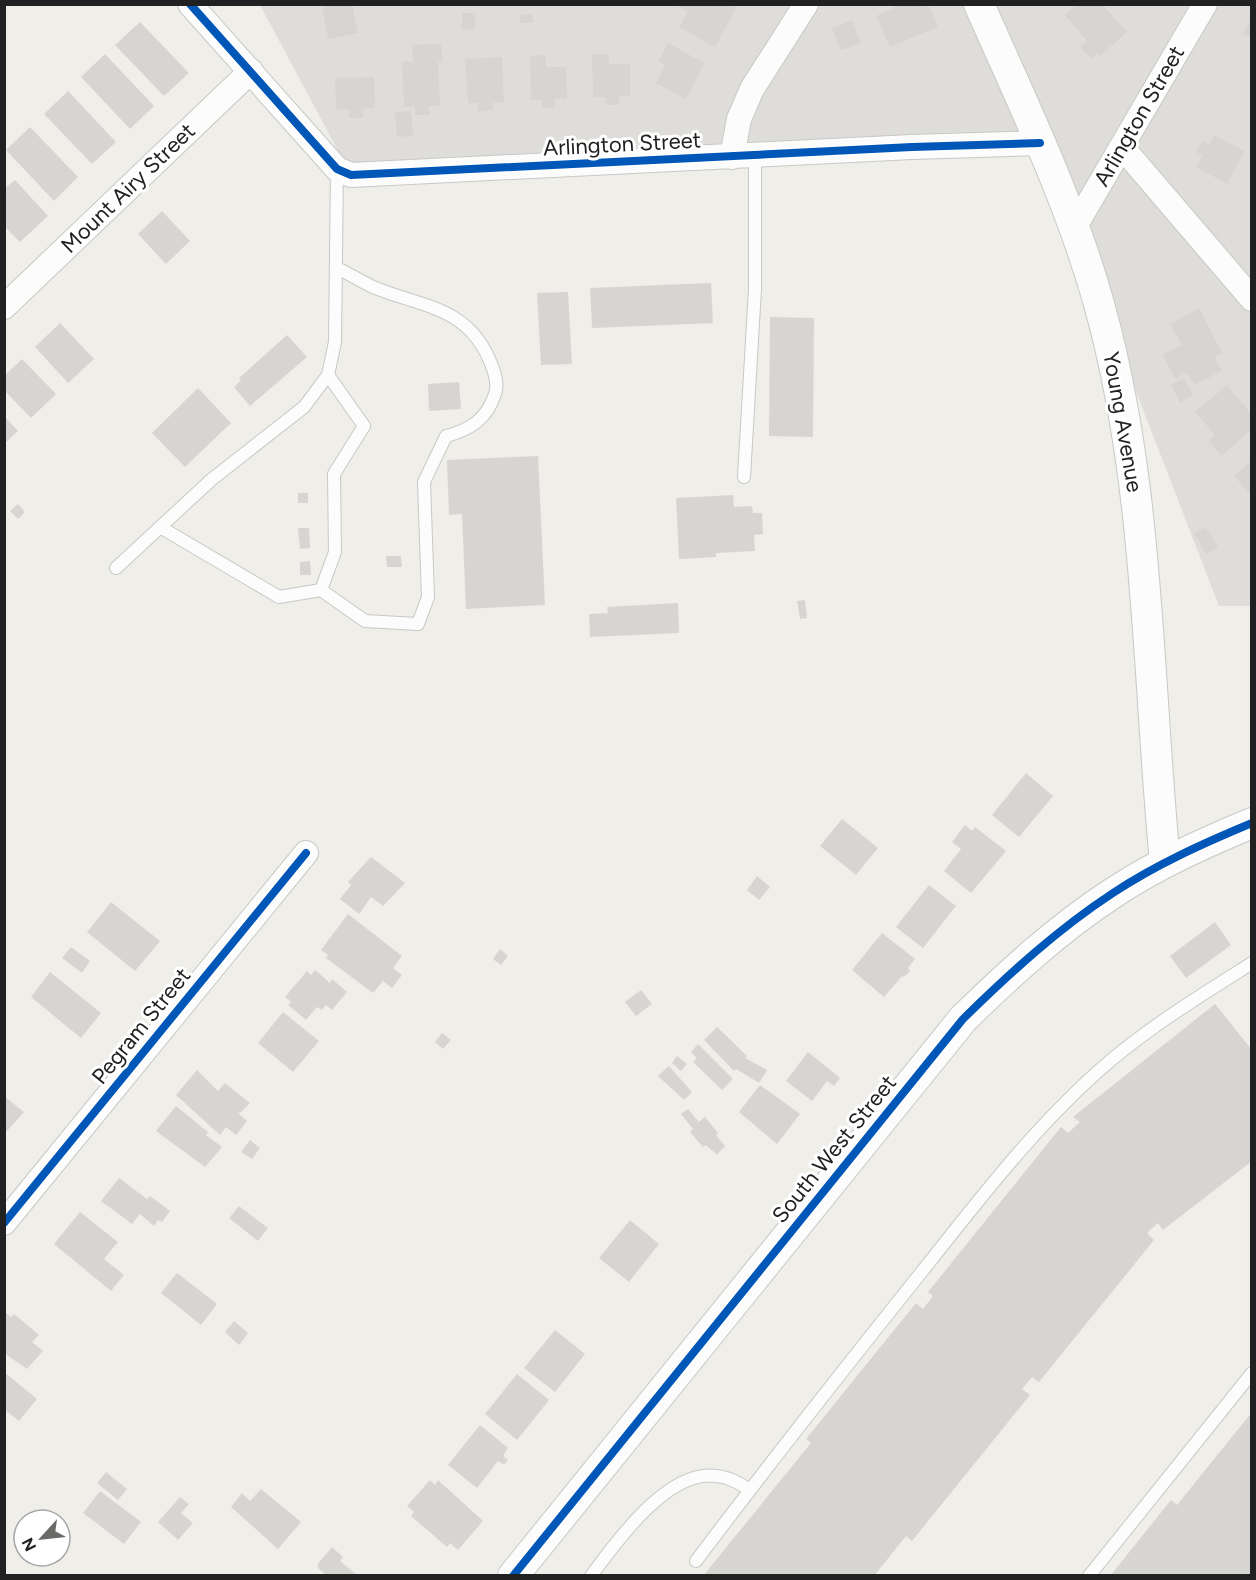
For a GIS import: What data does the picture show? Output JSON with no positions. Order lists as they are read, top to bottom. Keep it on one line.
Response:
{"streets":{"street":["Arlington Street","Mount Airy Street","Young Avenue","Pegram Street","South West Street"]},"crossings":[["Arlington Street","Young Avenue"],["Young Avenue","South West Street"]],"north":"bottom left"}
